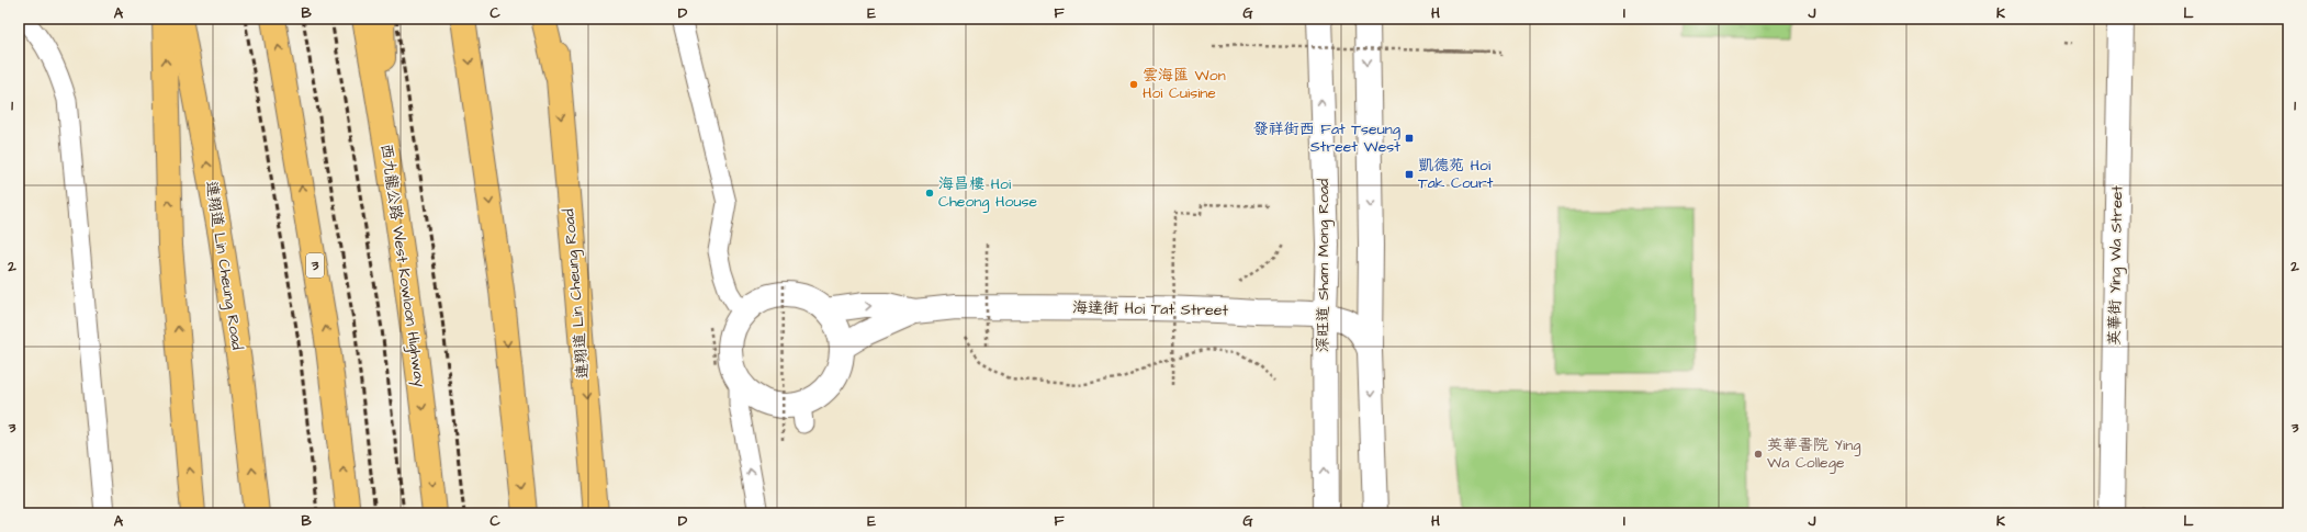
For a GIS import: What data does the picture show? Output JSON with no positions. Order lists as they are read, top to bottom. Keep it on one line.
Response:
{"streets":{"main road":["連翔道 Lin Cheung Road","3","西九龍公路 West Kowloon Highway"],"street":["深旺道 Sham Mong Road","英華街 Ying Wa Street","海達街 Hoi Tat Street"]},"crossings":[["深旺道 Sham Mong Road","海達街 Hoi Tat Street"]],"places":{"other":["雲海匯 Won Hoi Cuisine","海昌樓 Hoi Cheong House","英華書院 Ying Wa College"],"transit":["發祥街西 Fat Tseung Street West","凱德苑 Hoi Tak Court"]},"grid":{"columns":["A","B","C","D","E","F","G","H","I","J","K","L"],"rows":["1","2","3"]}}
